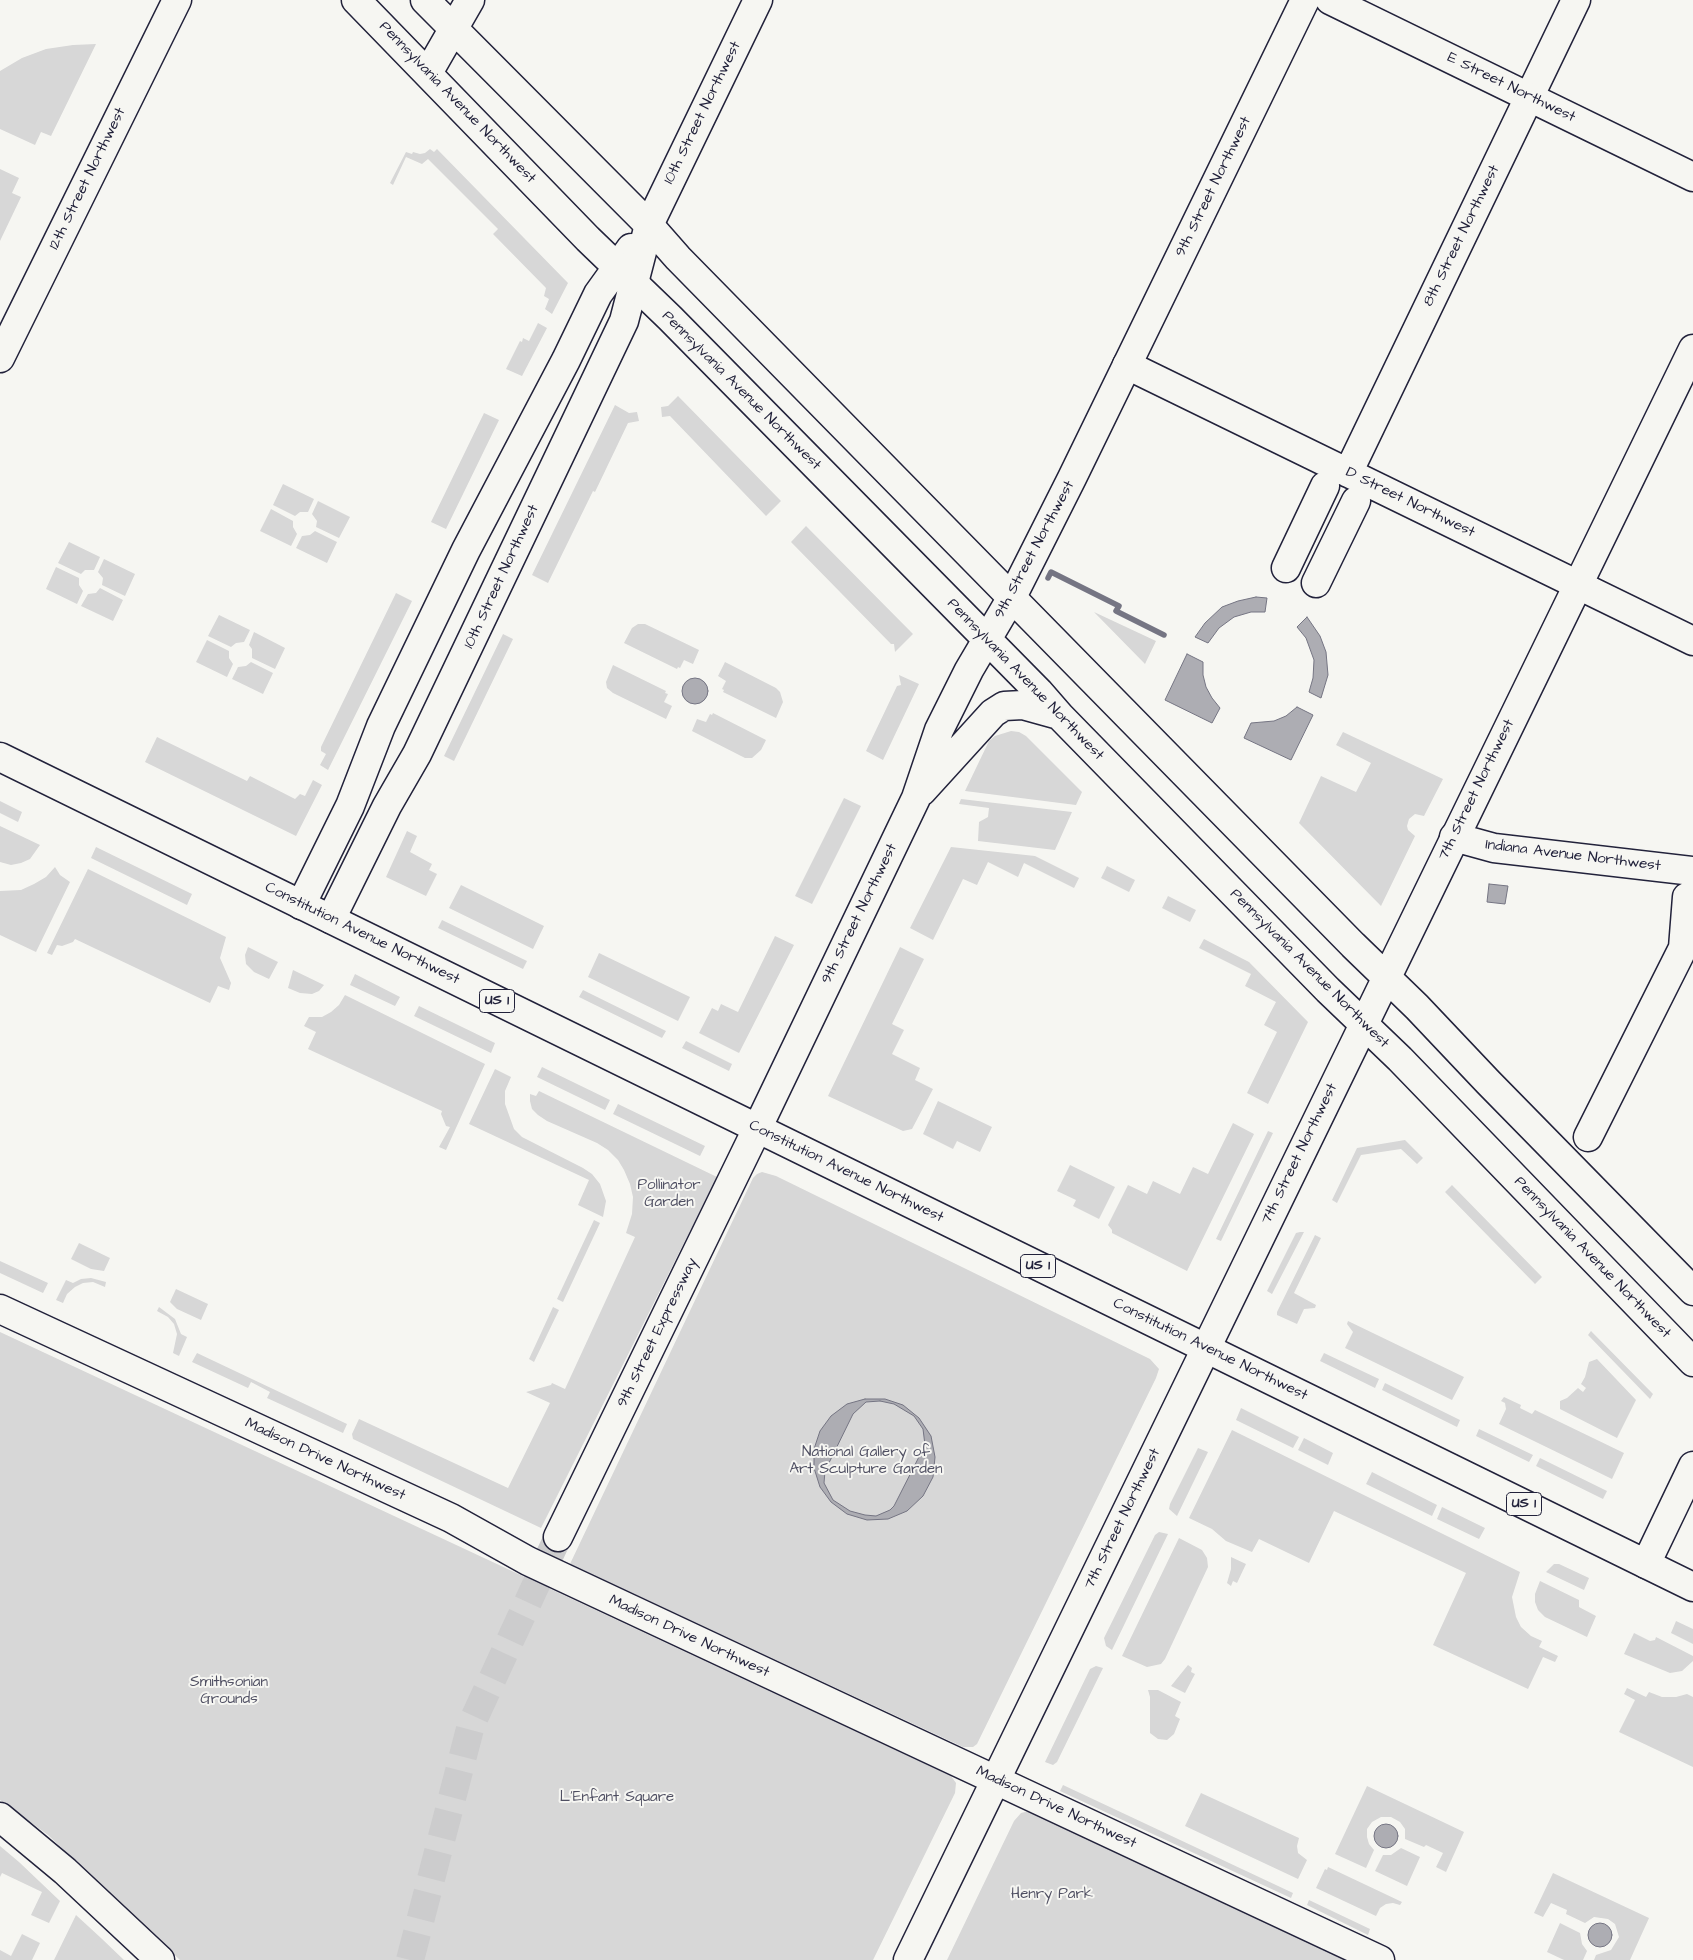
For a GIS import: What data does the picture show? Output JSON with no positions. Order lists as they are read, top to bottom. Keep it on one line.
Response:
{"streets":{"main road":["E Street Northwest","Pennsylvania Avenue Northwest","10th Street Northwest","12th Street Northwest","9th Street Northwest","8th Street Northwest","D Street Northwest","7th Street Northwest","Indiana Avenue Northwest","Constitution Avenue Northwest","US 1","9th Street Expressway","Madison Drive Northwest"]},"crossings":[["E Street Northwest","8th Street Northwest"],["Pennsylvania Avenue Northwest","10th Street Northwest"],["Pennsylvania Avenue Northwest","9th Street Northwest"],["Pennsylvania Avenue Northwest","7th Street Northwest"],["10th Street Northwest","Constitution Avenue Northwest"],["9th Street Northwest","D Street Northwest"],["9th Street Northwest","Constitution Avenue Northwest"],["9th Street Northwest","9th Street Expressway"],["8th Street Northwest","D Street Northwest"],["D Street Northwest","7th Street Northwest"],["7th Street Northwest","Indiana Avenue Northwest"],["7th Street Northwest","Constitution Avenue Northwest"],["7th Street Northwest","Madison Drive Northwest"],["Constitution Avenue Northwest","9th Street Expressway"]],"parks":["Pollinator Garden","National Gallery of Art Sculpture Garden","Smithsonian Grounds","L'Enfant Square","Henry Park"]}
